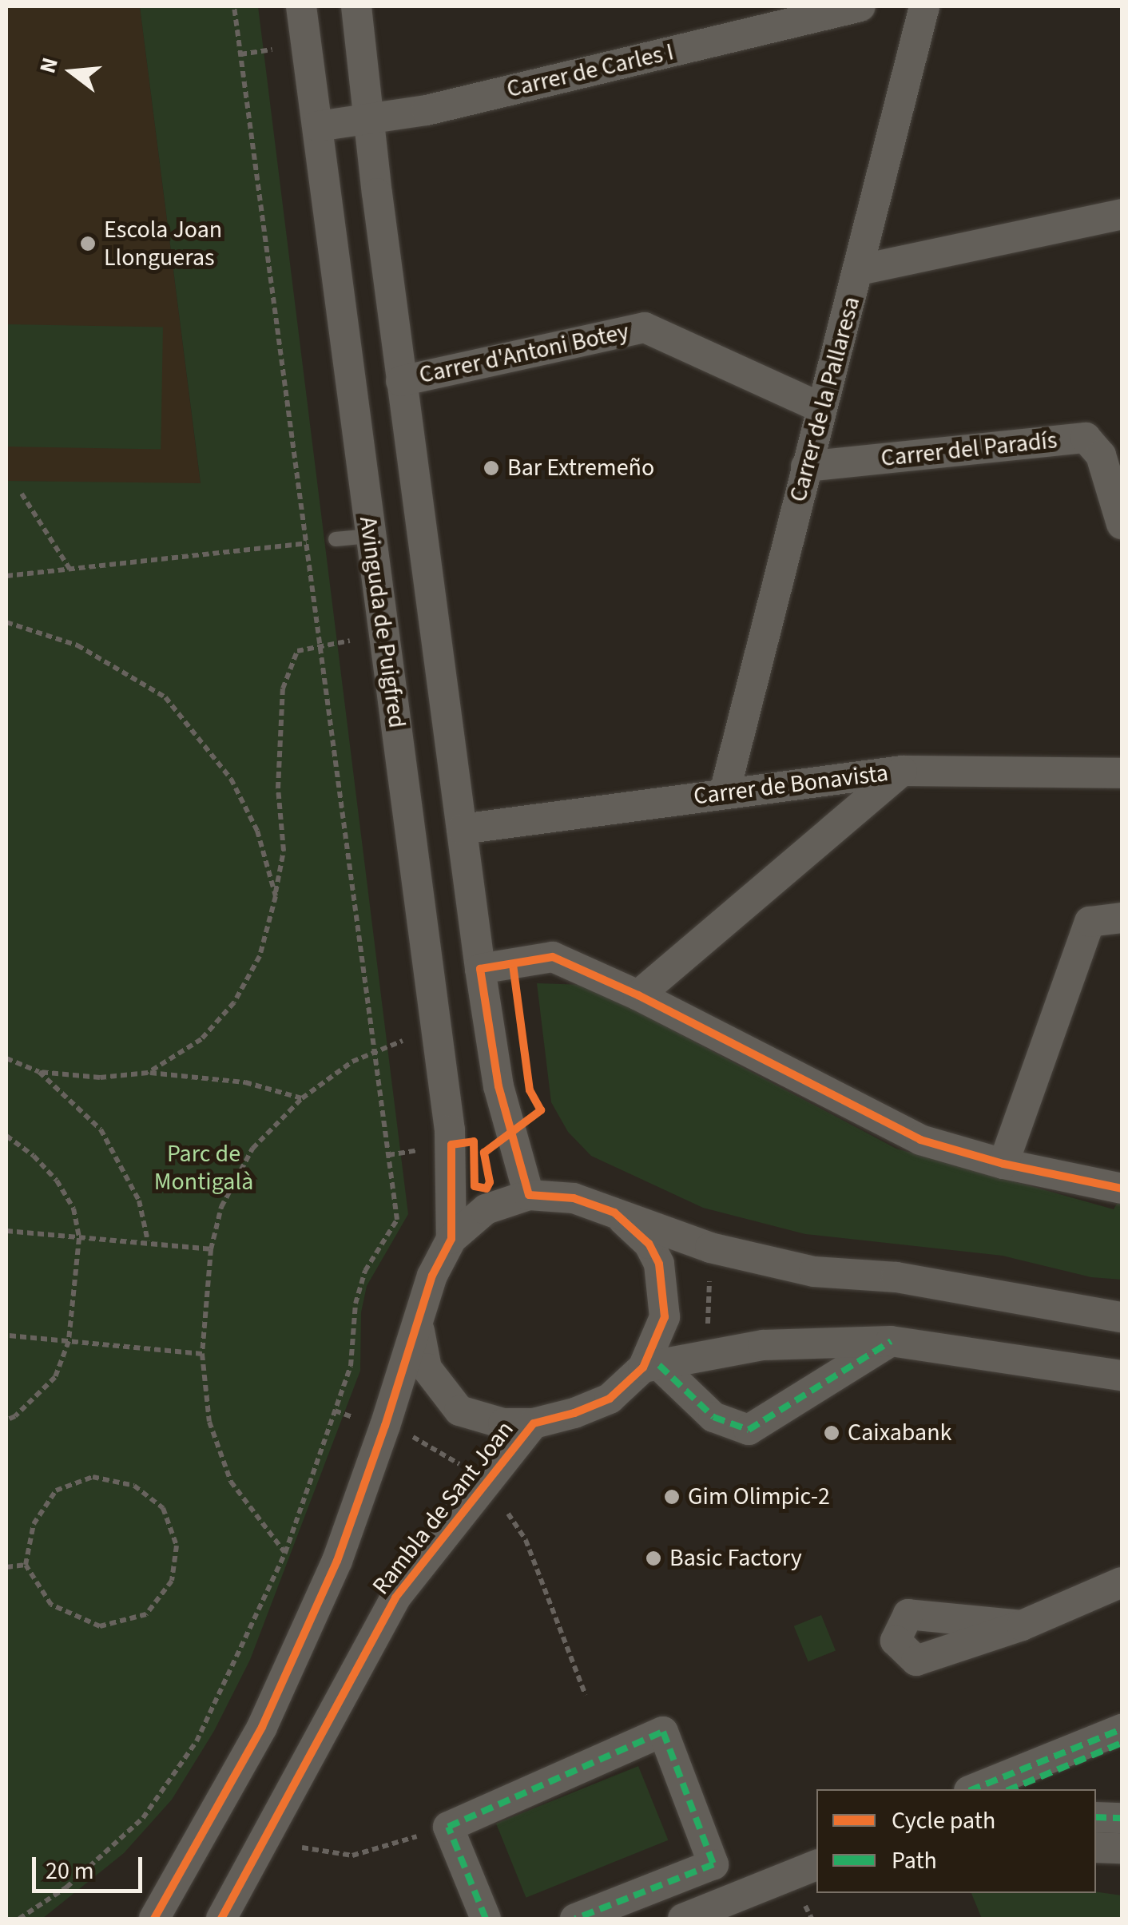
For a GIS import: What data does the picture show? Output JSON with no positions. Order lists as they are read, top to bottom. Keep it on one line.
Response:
{"streets":{"street":["Carrer de Carles I","Carrer d'Antoni Botey","Carrer de la Pallaresa","Carrer del Paradís","Avinguda de Puigfred","Carrer de Bonavista","Rambla de Sant Joan"]},"crossings":[["Carrer de Carles I","Avinguda de Puigfred"],["Carrer d'Antoni Botey","Carrer de la Pallaresa"],["Carrer de la Pallaresa","Carrer del Paradís"],["Carrer de la Pallaresa","Carrer de Bonavista"],["Avinguda de Puigfred","Rambla de Sant Joan"]],"parks":["Parc de Montigalà"],"places":["Escola Joan Llongueras","Bar Extremeño","Caixabank","Gim Olimpic-2","Basic Factory"],"legend":["Cycle path","Path"],"scale_bar":"20 m","north":"left"}
